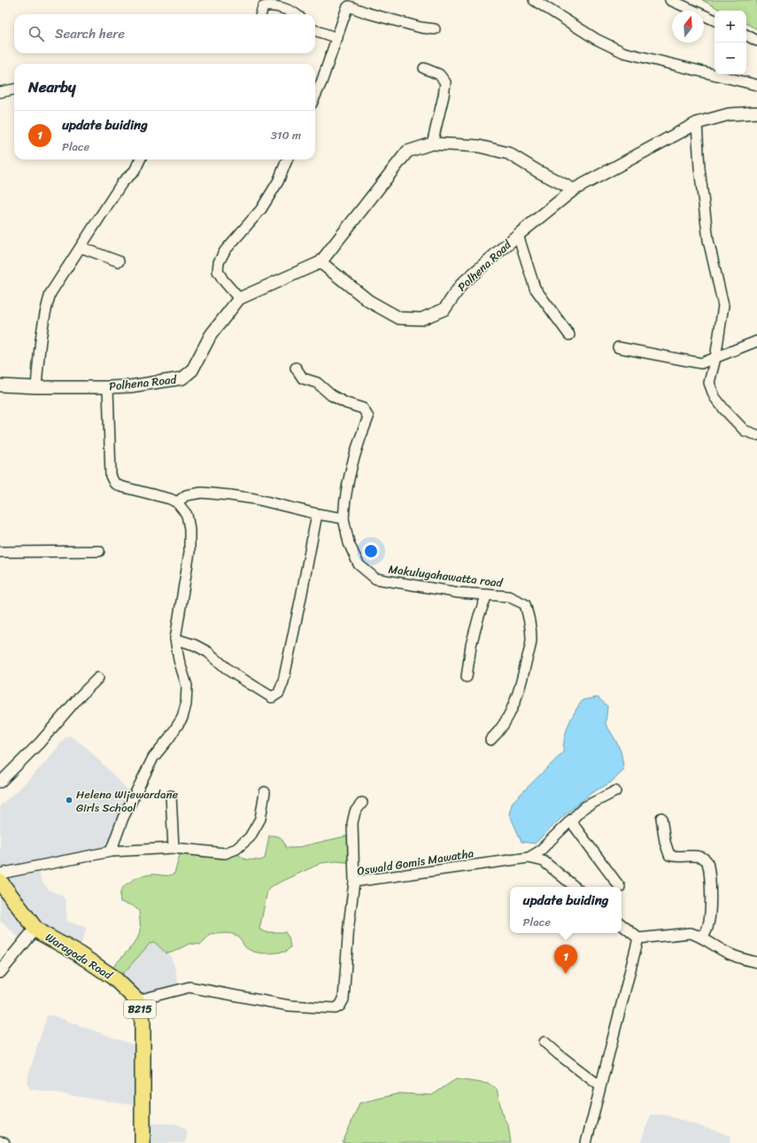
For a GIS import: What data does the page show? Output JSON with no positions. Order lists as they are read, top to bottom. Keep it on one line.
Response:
{"streets":{"main road":["Waragoda Road","B215"],"street":["Polhena Road","Makulugahawatta road","Oswald Gomis Mawatha"]},"crossings":[["Oswald Gomis Mawatha","Waragoda Road"],["Oswald Gomis Mawatha","B215"],["Waragoda Road","B215"]],"places":["Helena Wijewardane Girls School"],"north":"top","page":{"map_buttons":["+","−"],"search":"Search here","heading":"Nearby","list":[{"mark":"1","name":"update buiding","note":"Place","value":"310 m"}],"popup":["update buiding","Place"],"pins":"1"}}
